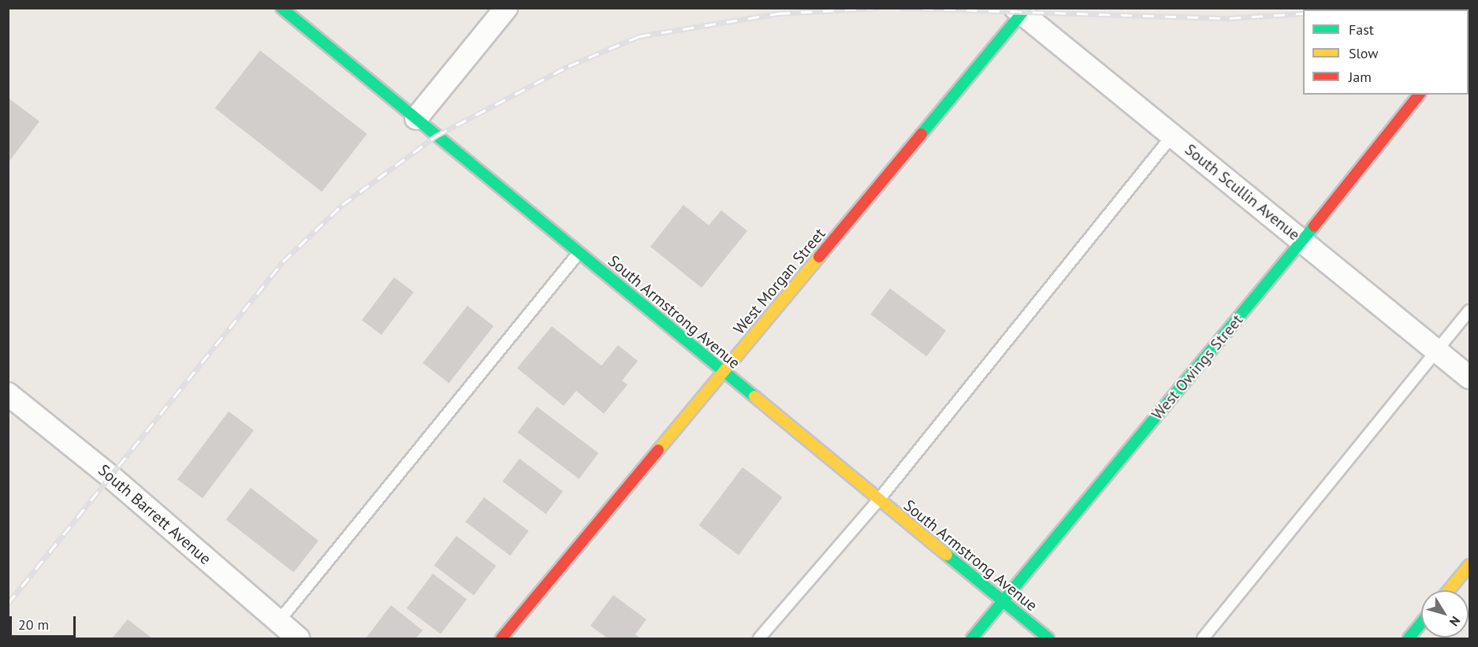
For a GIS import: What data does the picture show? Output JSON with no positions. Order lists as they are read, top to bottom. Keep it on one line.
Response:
{"streets":{"street":["South Scullin Avenue","West Morgan Street","South Armstrong Avenue","West Owings Street","South Barrett Avenue"]},"crossings":[["South Scullin Avenue","West Morgan Street"],["South Scullin Avenue","West Owings Street"],["West Morgan Street","South Armstrong Avenue"],["South Armstrong Avenue","West Owings Street"]],"legend":["Fast","Slow","Jam"],"scale_bar":"20 m","north":"bottom right"}
